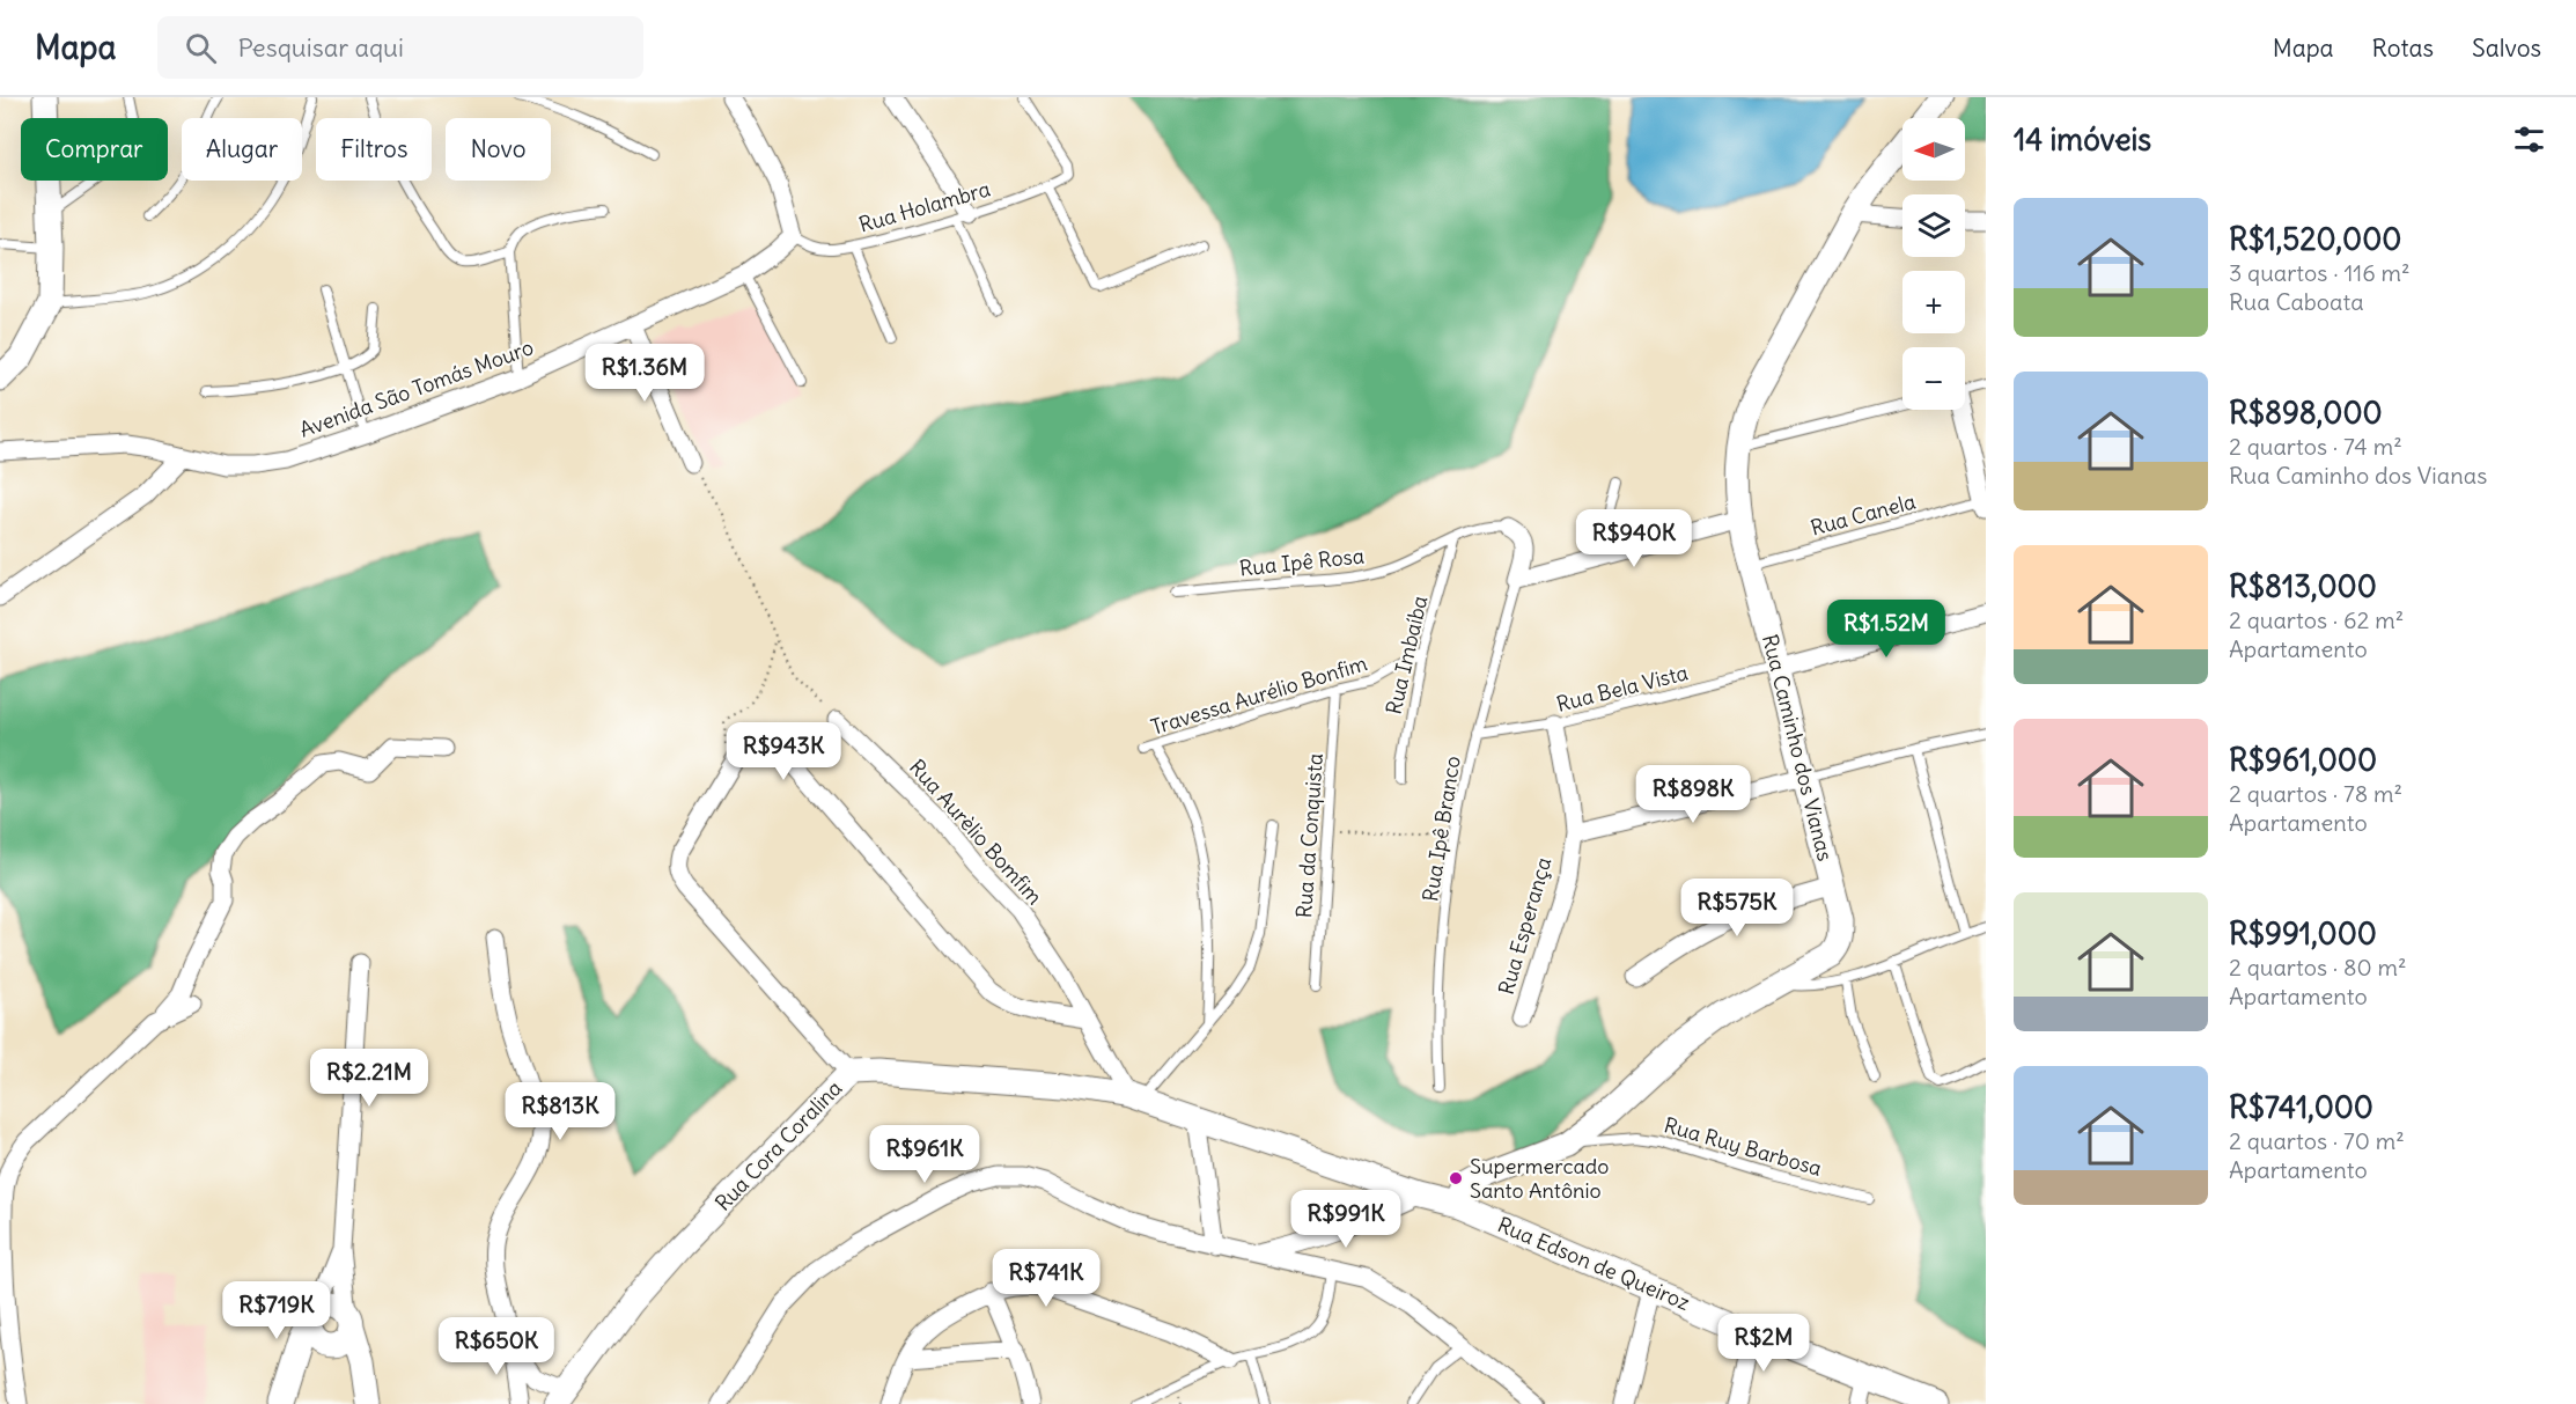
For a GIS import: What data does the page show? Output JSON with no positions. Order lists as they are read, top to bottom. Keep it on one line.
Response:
{"streets":{"street":["Avenida São Tomás Mouro","Rua Caminho dos Vianas","Rua Aurèlio Bomfim","Rua Esperança","Rua Cora Coralina","Rua Edson de Queiroz"],"lane":["Rua Holambra","Rua Canela","Rua Ipê Rosa","Rua Imbaíba","Rua Bela Vista","Travessa Aurélio Bonfim","Rua Ipê Branco","Rua da Conquista","Rua Ruy Barbosa"]},"crossings":[["Rua Holambra","Avenida São Tomás Mouro"],["Rua Canela","Rua Caminho dos Vianas"],["Rua Ipê Rosa","Rua Imbaíba"],["Rua Imbaíba","Travessa Aurélio Bonfim"],["Rua Bela Vista","Rua Caminho dos Vianas"],["Rua Bela Vista","Rua Ipê Branco"],["Rua Bela Vista","Rua Esperança"],["Travessa Aurélio Bonfim","Rua da Conquista"],["Rua Caminho dos Vianas","Rua Ruy Barbosa"],["Rua Caminho dos Vianas","Rua Edson de Queiroz"],["Rua Aurèlio Bomfim","Rua Cora Coralina"],["Rua Aurèlio Bomfim","Rua Edson de Queiroz"],["Rua Cora Coralina","Rua Edson de Queiroz"]],"places":["Supermercado Santo Antônio"],"north":"left","page":{"header":"Mapa","search":"Pesquisar aqui","nav":["Mapa","Rotas","Salvos"],"heading":"14 imóveis","map_buttons":["+","−"],"chip":["Comprar","Alugar","Filtros","Novo"],"list":[{"name":"R$1,520,000","note":"3 quartos · 116 m² · Rua Caboata"},{"name":"R$898,000","note":"2 quartos · 74 m² · Rua Caminho dos Vianas"},{"name":"R$813,000","note":"2 quartos · 62 m² · Apartamento"},{"name":"R$961,000","note":"2 quartos · 78 m² · Apartamento"},{"name":"R$991,000","note":"2 quartos · 80 m² · Apartamento"},{"name":"R$741,000","note":"2 quartos · 70 m² · Apartamento"}],"price":["R$1.36M","R$940K","R$1.52M","R$943K","R$898K","R$575K","R$2.21M","R$813K","R$961K","R$991K","R$741K","R$719K","R$2M","R$650K"]}}
